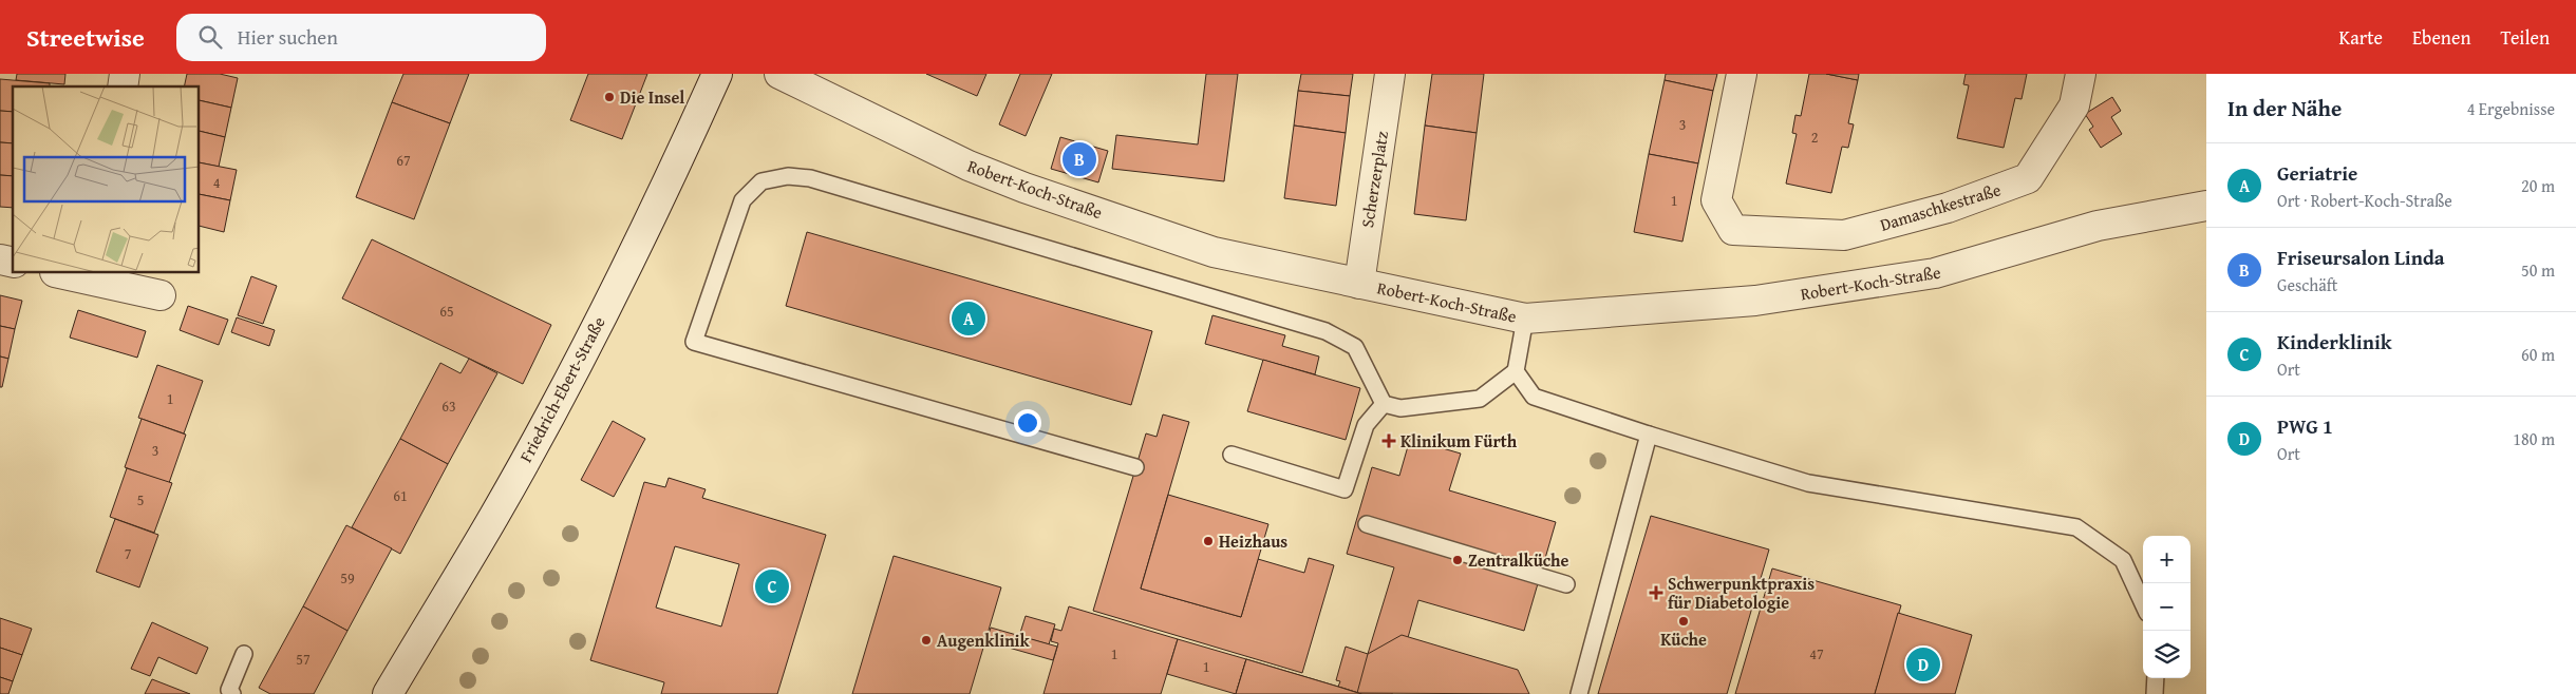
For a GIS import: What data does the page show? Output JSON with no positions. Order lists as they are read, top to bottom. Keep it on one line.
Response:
{"streets":{"street":["Scherzerplatz","Robert-Koch-Straße","Damaschkestraße","Friedrich-Ebert-Straße"]},"crossings":[["Scherzerplatz","Robert-Koch-Straße"]],"places":{"other":["Die Insel","Heizhaus","Zentralküche","Küche","Augenklinik"],"health":["Klinikum Fürth","Schwerpunktpraxis für Diabetologie"]},"house_numbers":["3","2","67","4","1","65","1","63","3","61","5","7","59","1","47","57","1"],"page":{"header":"Streetwise","search":"Hier suchen","nav":["Karte","Ebenen","Teilen"],"heading":["In der Nähe","4 Ergebnisse"],"pins":["B","A","C","D"],"list":[{"mark":"A","name":"Geriatrie","note":"Ort · Robert-Koch-Straße","value":"20 m"},{"mark":"B","name":"Friseursalon Linda","note":"Geschäft","value":"50 m"},{"mark":"C","name":"Kinderklinik","note":"Ort","value":"60 m"},{"mark":"D","name":"PWG 1","note":"Ort","value":"180 m"}],"map_buttons":["+","−"]}}
